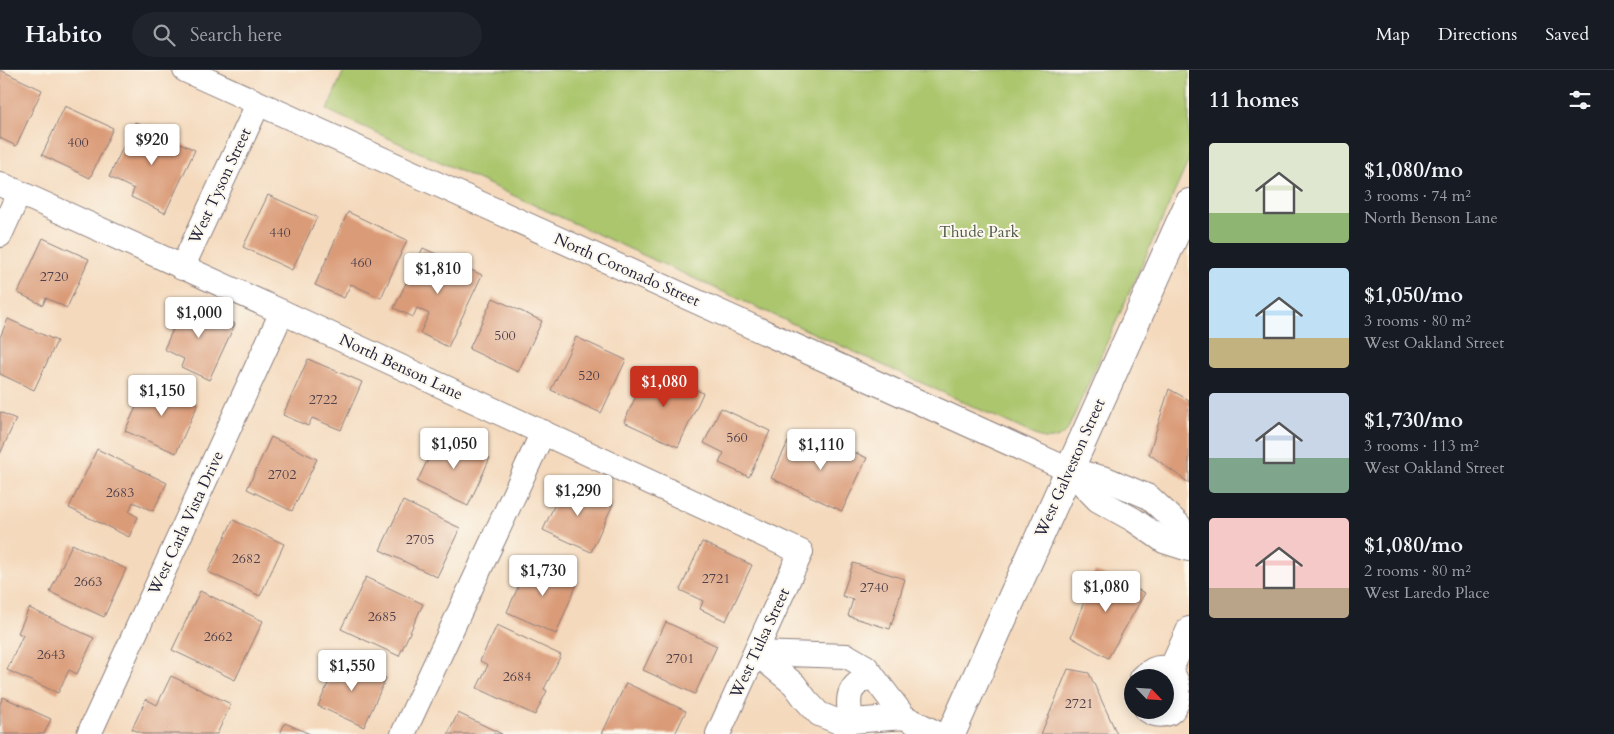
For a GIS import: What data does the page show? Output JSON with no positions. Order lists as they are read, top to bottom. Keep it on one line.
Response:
{"streets":{"street":["West Tyson Street","North Coronado Street","North Benson Lane","West Galveston Street","West Carla Vista Drive","West Tulsa Street"]},"crossings":[["West Tyson Street","North Coronado Street"],["West Tyson Street","North Benson Lane"],["North Coronado Street","West Galveston Street"],["North Benson Lane","West Carla Vista Drive"],["North Benson Lane","West Tulsa Street"]],"parks":["Thude Park"],"house_numbers":["400","440","460","2720","500","520","2722","560","2702","2683","2705","2682","2721","2663","2740","2685","2662","2643","2701","2684","2721"],"north":"bottom right","page":{"header":"Habito","search":"Search here","nav":["Map","Directions","Saved"],"heading":"11 homes","price":["$920","$1,810","$1,000","$1,080","$1,150","$1,050","$1,110","$1,290","$1,730","$1,080","$1,550"],"list":[{"name":"$1,080/mo","note":"3 rooms · 74 m² · North Benson Lane"},{"name":"$1,050/mo","note":"3 rooms · 80 m² · West Oakland Street"},{"name":"$1,730/mo","note":"3 rooms · 113 m² · West Oakland Street"},{"name":"$1,080/mo","note":"2 rooms · 80 m² · West Laredo Place"}]}}
